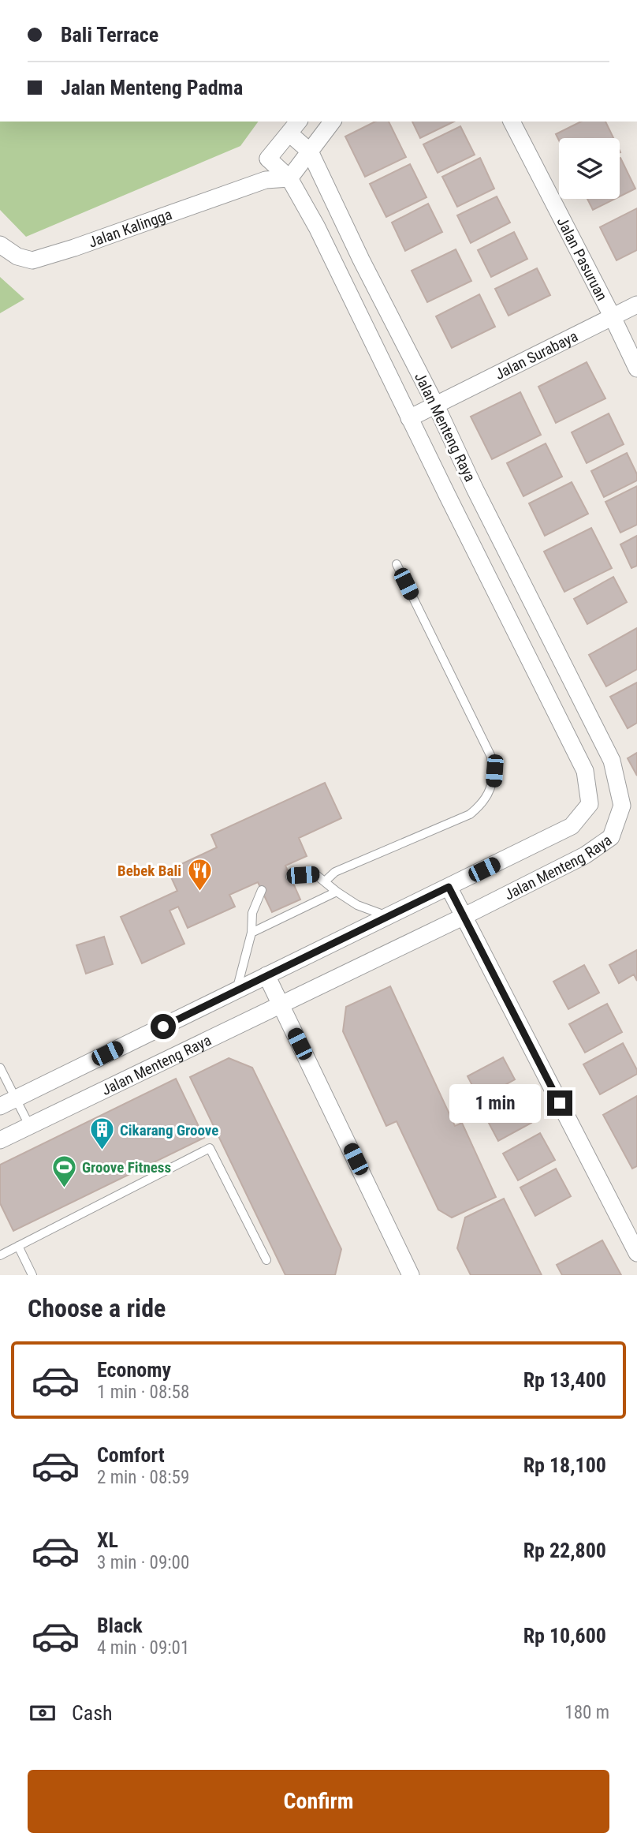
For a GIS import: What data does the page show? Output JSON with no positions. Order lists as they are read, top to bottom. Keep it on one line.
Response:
{"streets":{"street":["Jalan Kalingga","Jalan Pasuruan","Jalan Surabaya","Jalan Menteng Raya"]},"crossings":[["Jalan Kalingga","Jalan Menteng Raya"],["Jalan Pasuruan","Jalan Surabaya"],["Jalan Surabaya","Jalan Menteng Raya"]],"places":{"restaurant":["Bebek Bali"],"building":["Cikarang Groove"],"sports":["Groove Fitness"]},"page":{"banner":["Bali Terrace","Jalan Menteng Padma"],"bubble":"1 min","heading":"Choose a ride","list":[{"name":"Economy","note":"1 min · 08:58","value":"Rp 13,400"},{"name":"Comfort","note":"2 min · 08:59","value":"Rp 18,100"},{"name":"XL","note":"3 min · 09:00","value":"Rp 22,800"},{"name":"Black","note":"4 min · 09:01","value":"Rp 10,600"}],"pay":["Cash","180 m"],"buttons":"Confirm"}}
